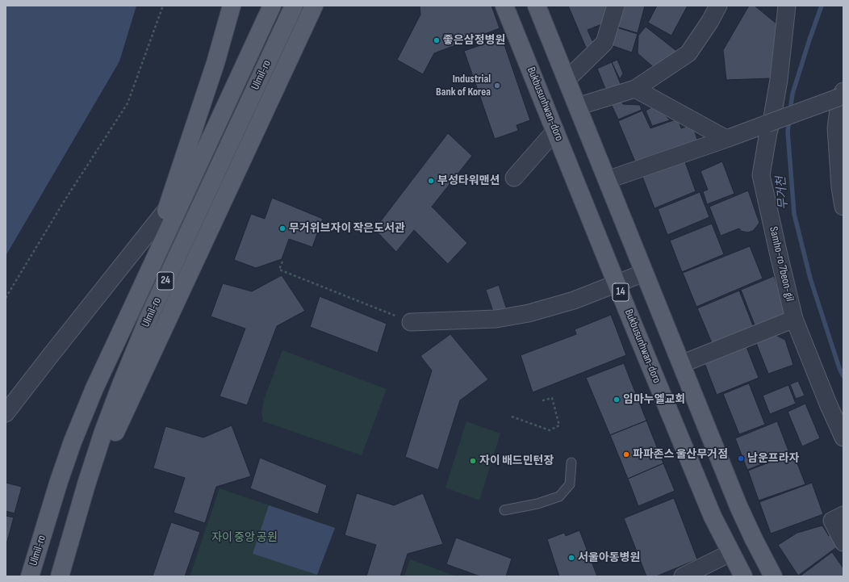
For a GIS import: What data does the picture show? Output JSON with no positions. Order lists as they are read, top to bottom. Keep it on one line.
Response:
{"streets":{"main road":["Ulmil-ro","Bukbusunhwan-doro","24","14"],"street":["Samho-ro 7beon-gil"]},"water":["무거천"],"parks":["자이 중앙 공원"],"places":["좋은삼정병원","Industrial Bank of Korea","부성타워맨션","무거위브자이 작은도서관","임마누엘교회","파파존스 울산무거점","남운프라자","자이 배드민턴장","서울아동병원"]}
